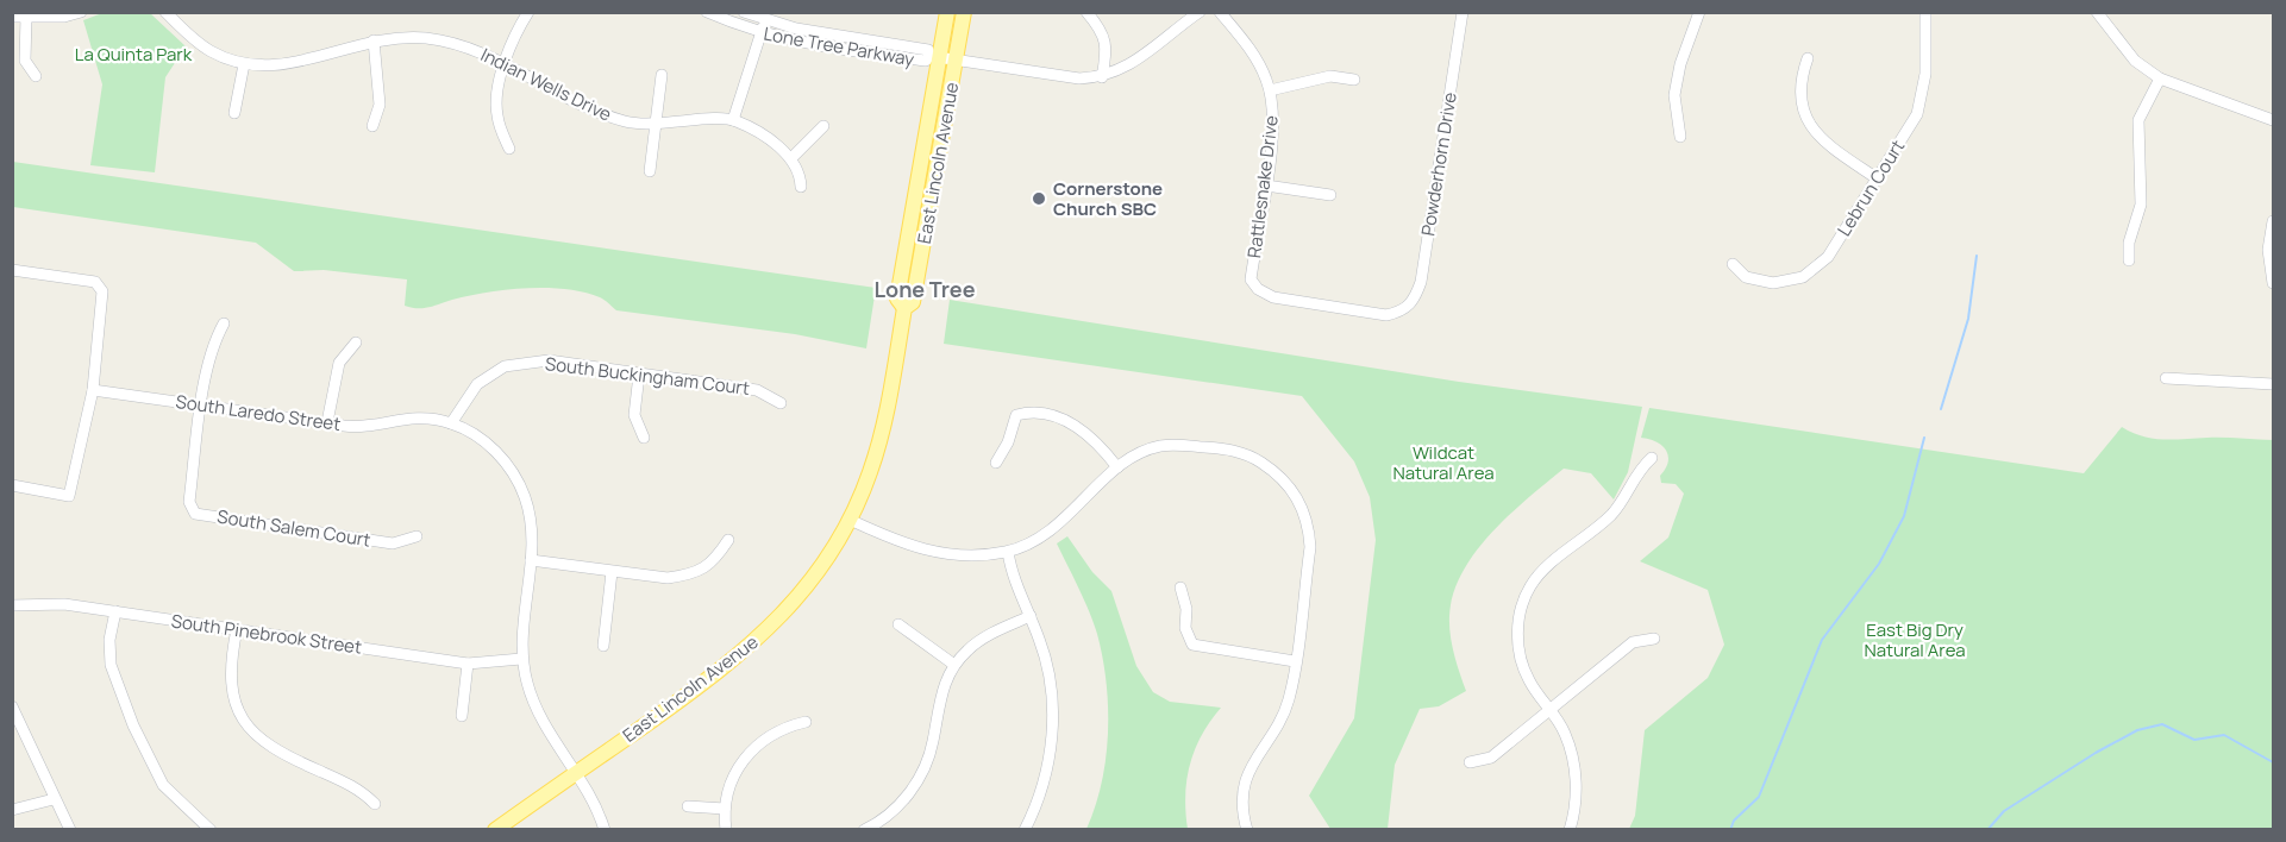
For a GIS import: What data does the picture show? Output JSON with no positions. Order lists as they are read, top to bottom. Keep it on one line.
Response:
{"streets":{"main road":["East Lincoln Avenue"],"street":["Lone Tree Parkway","Indian Wells Drive","Powderhorn Drive","Rattlesnake Drive","Lebrun Court","South Buckingham Court","South Laredo Street","South Salem Court","South Pinebrook Street"]},"crossings":[["Lone Tree Parkway","East Lincoln Avenue"],["East Lincoln Avenue","South Laredo Street"],["Powderhorn Drive","Rattlesnake Drive"],["South Buckingham Court","South Laredo Street"],["South Laredo Street","South Salem Court"],["South Laredo Street","South Pinebrook Street"]],"districts":["Lone Tree"],"parks":["La Quinta Park","Wildcat Natural Area","East Big Dry Natural Area"],"places":["Cornerstone Church SBC"]}
